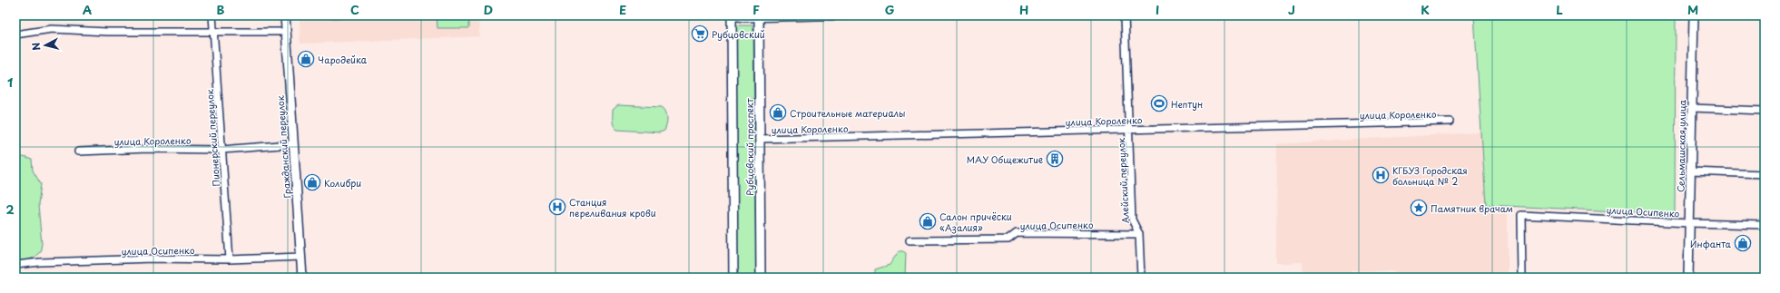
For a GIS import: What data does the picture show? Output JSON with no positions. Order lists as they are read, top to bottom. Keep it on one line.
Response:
{"streets":{"street":["улица Короленко","Пионерский переулок","Сельмашская улица","Гражданский переулок","Рубцовский проспект","Алейский переулок","улица Осипенко"]},"crossings":[["улица Короленко","Пионерский переулок"],["улица Короленко","Гражданский переулок"],["улица Короленко","Рубцовский проспект"],["улица Короленко","Алейский переулок"],["Пионерский переулок","улица Осипенко"],["Сельмашская улица","улица Осипенко"],["Гражданский переулок","улица Осипенко"],["Алейский переулок","улица Осипенко"]],"places":{"supermarket":["Рубцовский"],"shop":["Чародейка","Строительные материалы","Колибри","Салон причёски «Азалия»","Инфанта"],"sports":["Нептун"],"building":["МАУ Общежитие"],"hospital":["КГБУЗ Городская больница № 2","Станция переливания крови"],"place":["Памятник врачам"]},"north":"left","grid":{"columns":["A","B","C","D","E","F","G","H","I","J","K","L","M"],"rows":["1","2"]}}
